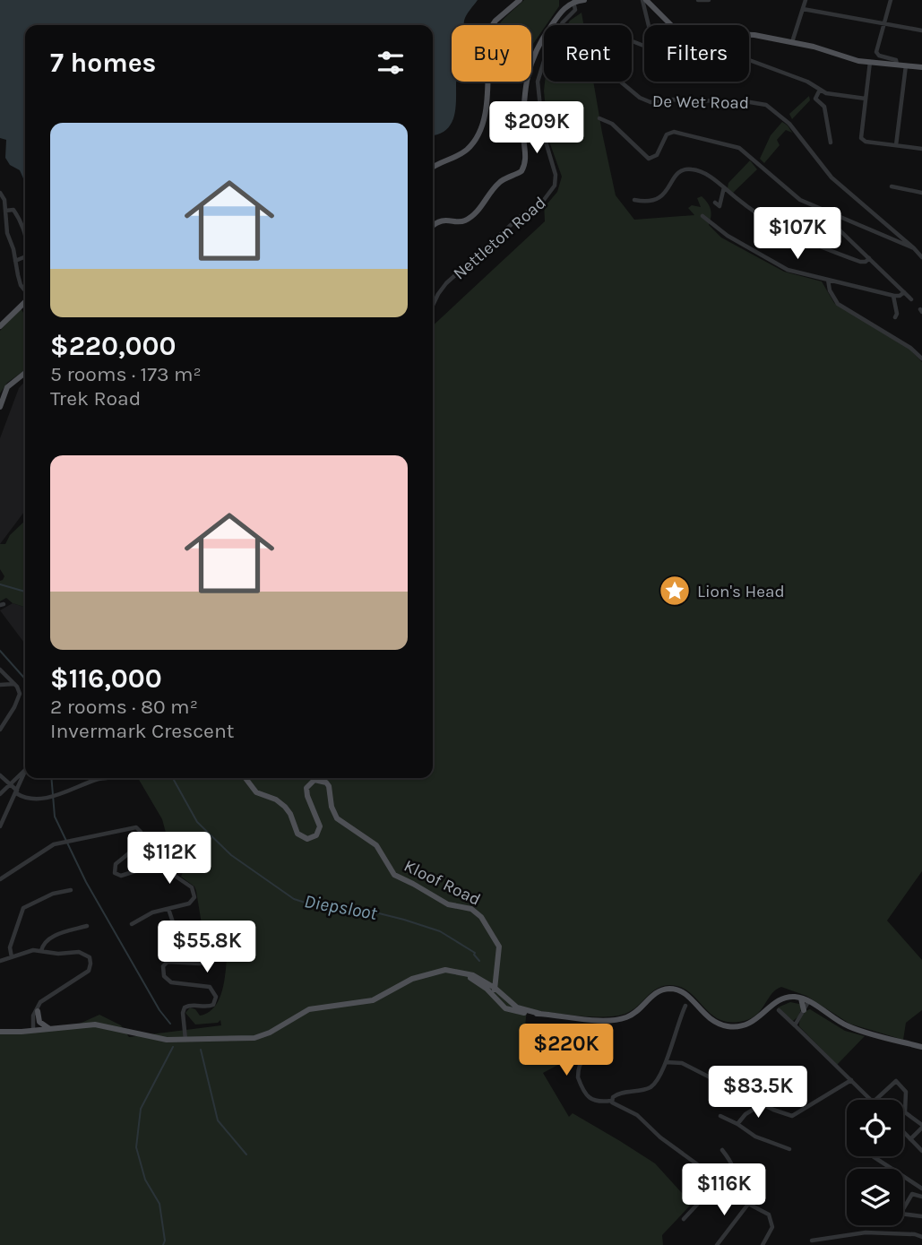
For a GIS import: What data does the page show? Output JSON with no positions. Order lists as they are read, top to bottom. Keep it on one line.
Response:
{"streets":{"main road":["Kloof Road"],"street":["De Wet Road","Nettleton Road"]},"water":["Diepsloot"],"places":{"place":["Lion's Head"]},"page":{"chip":["Buy","Rent","Filters"],"heading":"7 homes","list":[{"name":"$220,000","note":"5 rooms · 173 m² · Trek Road"},{"name":"$116,000","note":"2 rooms · 80 m² · Invermark Crescent"}],"price":["$209K","$107K","$112K","$55.8K","$220K","$83.5K","$116K"]}}
